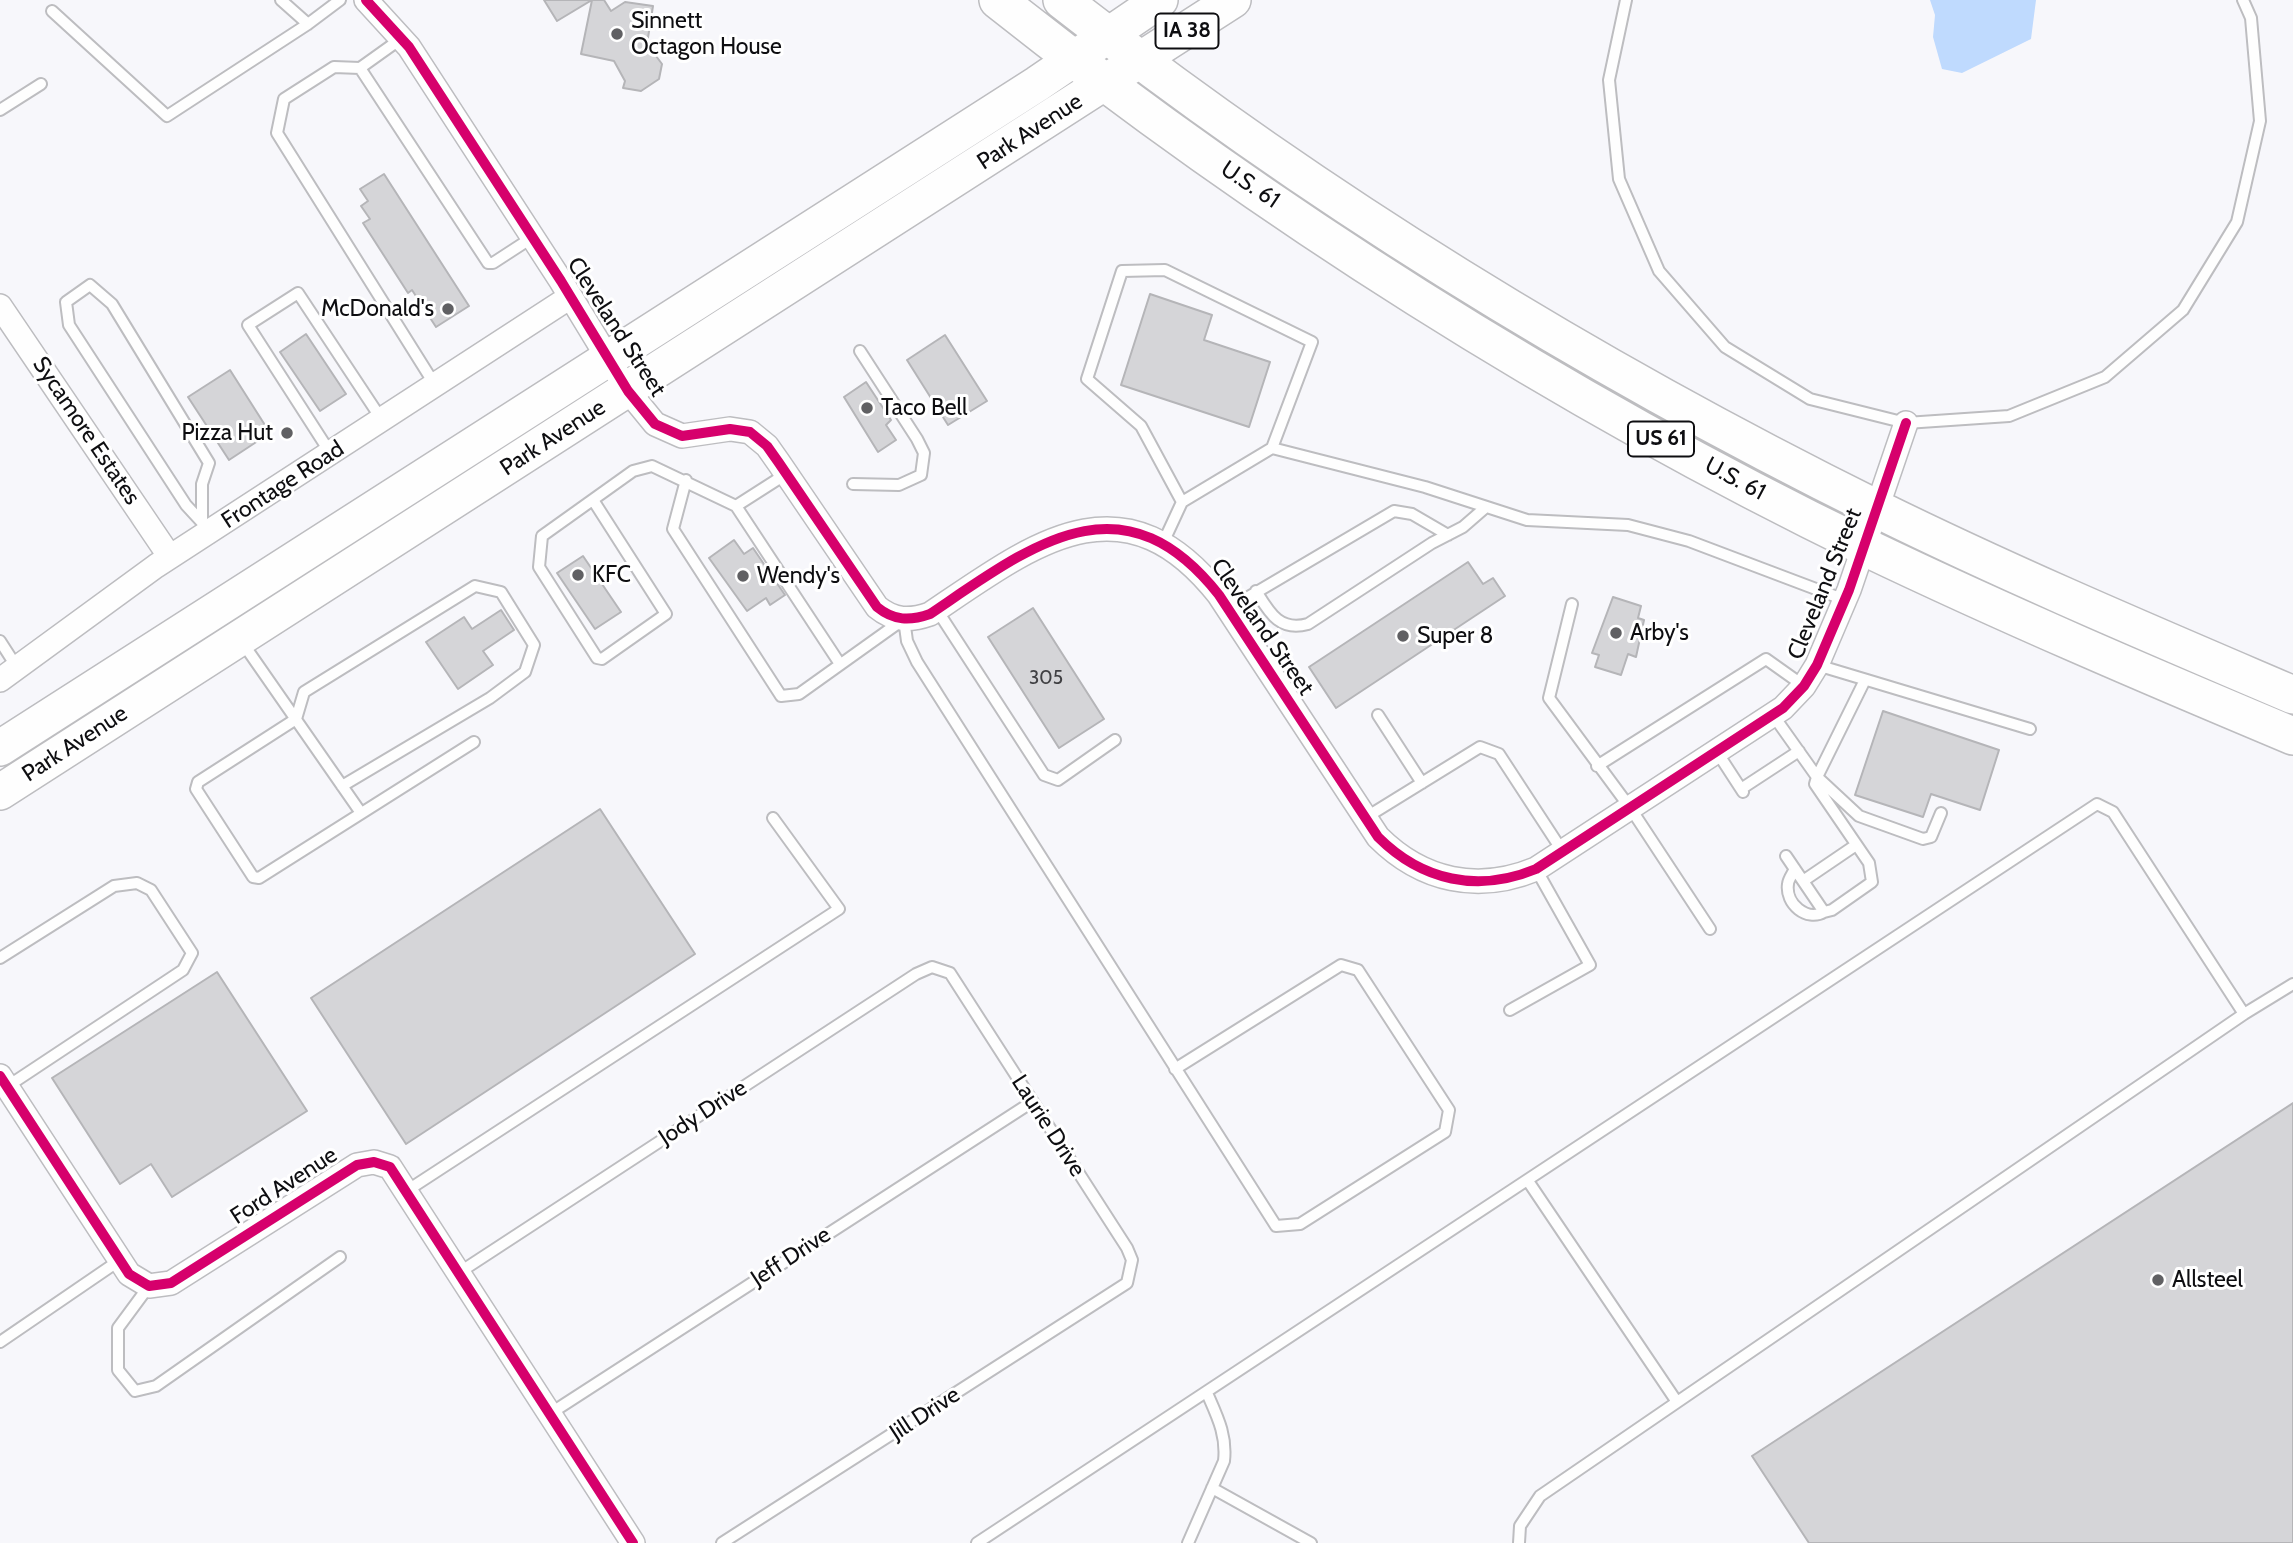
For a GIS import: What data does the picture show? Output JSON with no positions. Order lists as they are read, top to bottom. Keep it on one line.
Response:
{"streets":{"highway":["U.S. 61","US 61"],"main road":["IA 38","Park Avenue"],"street":["Cleveland Street","Sycamore Estates","Frontage Road","Ford Avenue"],"lane":["Jody Drive","Laurie Drive","Jeff Drive","Jill Drive"]},"crossings":[["IA 38","Park Avenue"],["IA 38","U.S. 61"],["IA 38","US 61"],["Park Avenue","U.S. 61"],["Park Avenue","Cleveland Street"],["Park Avenue","US 61"],["U.S. 61","Cleveland Street"],["U.S. 61","US 61"],["Cleveland Street","Frontage Road"],["Sycamore Estates","Frontage Road"],["Jody Drive","Laurie Drive"],["Jody Drive","Ford Avenue"],["Laurie Drive","Jeff Drive"],["Laurie Drive","Jill Drive"],["Ford Avenue","Jeff Drive"]],"places":["Sinnett Octagon House","McDonald's","Taco Bell","Pizza Hut","KFC","Wendy's","Arby's","Super 8","Allsteel"],"house_numbers":["305"]}
